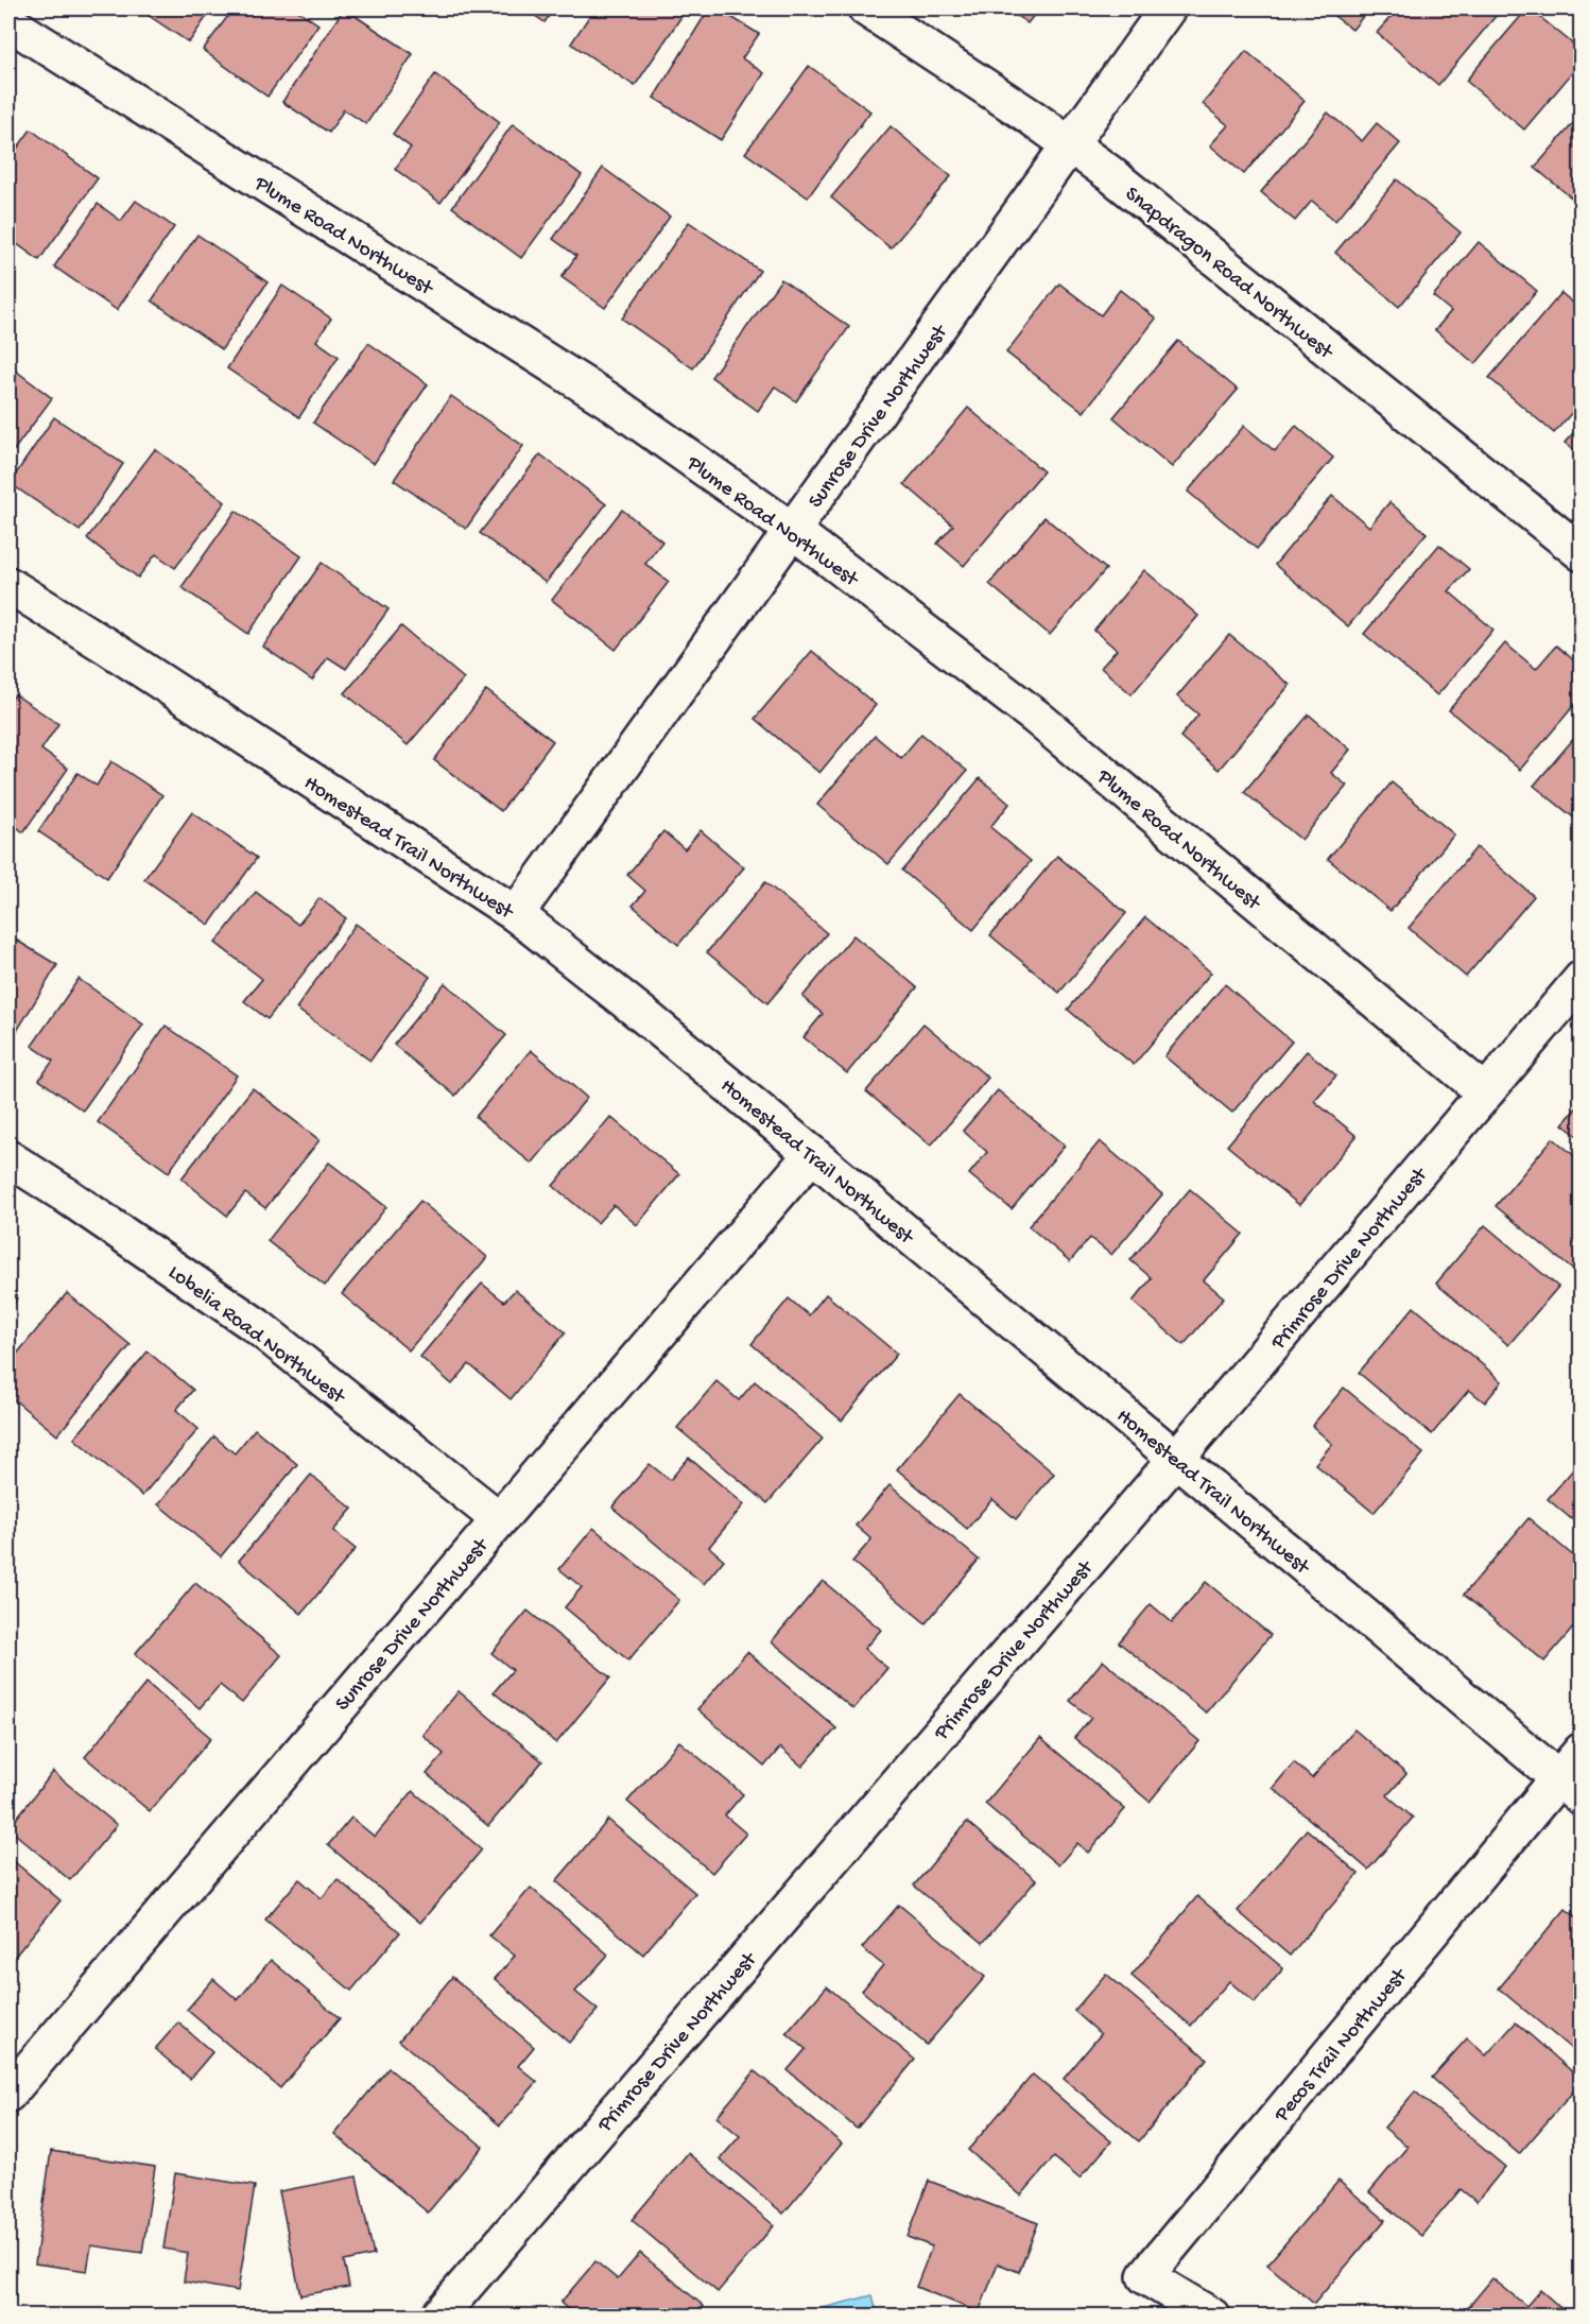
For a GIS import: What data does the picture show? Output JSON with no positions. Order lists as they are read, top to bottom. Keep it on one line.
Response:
{"streets":{"street":["Plume Road Northwest","Snapdragon Road Northwest","Sunrose Drive Northwest","Homestead Trail Northwest","Primrose Drive Northwest","Lobelia Road Northwest","Pecos Trail Northwest"]},"crossings":[["Plume Road Northwest","Sunrose Drive Northwest"],["Plume Road Northwest","Primrose Drive Northwest"],["Snapdragon Road Northwest","Sunrose Drive Northwest"],["Sunrose Drive Northwest","Homestead Trail Northwest"],["Sunrose Drive Northwest","Lobelia Road Northwest"],["Homestead Trail Northwest","Primrose Drive Northwest"],["Homestead Trail Northwest","Pecos Trail Northwest"]]}
